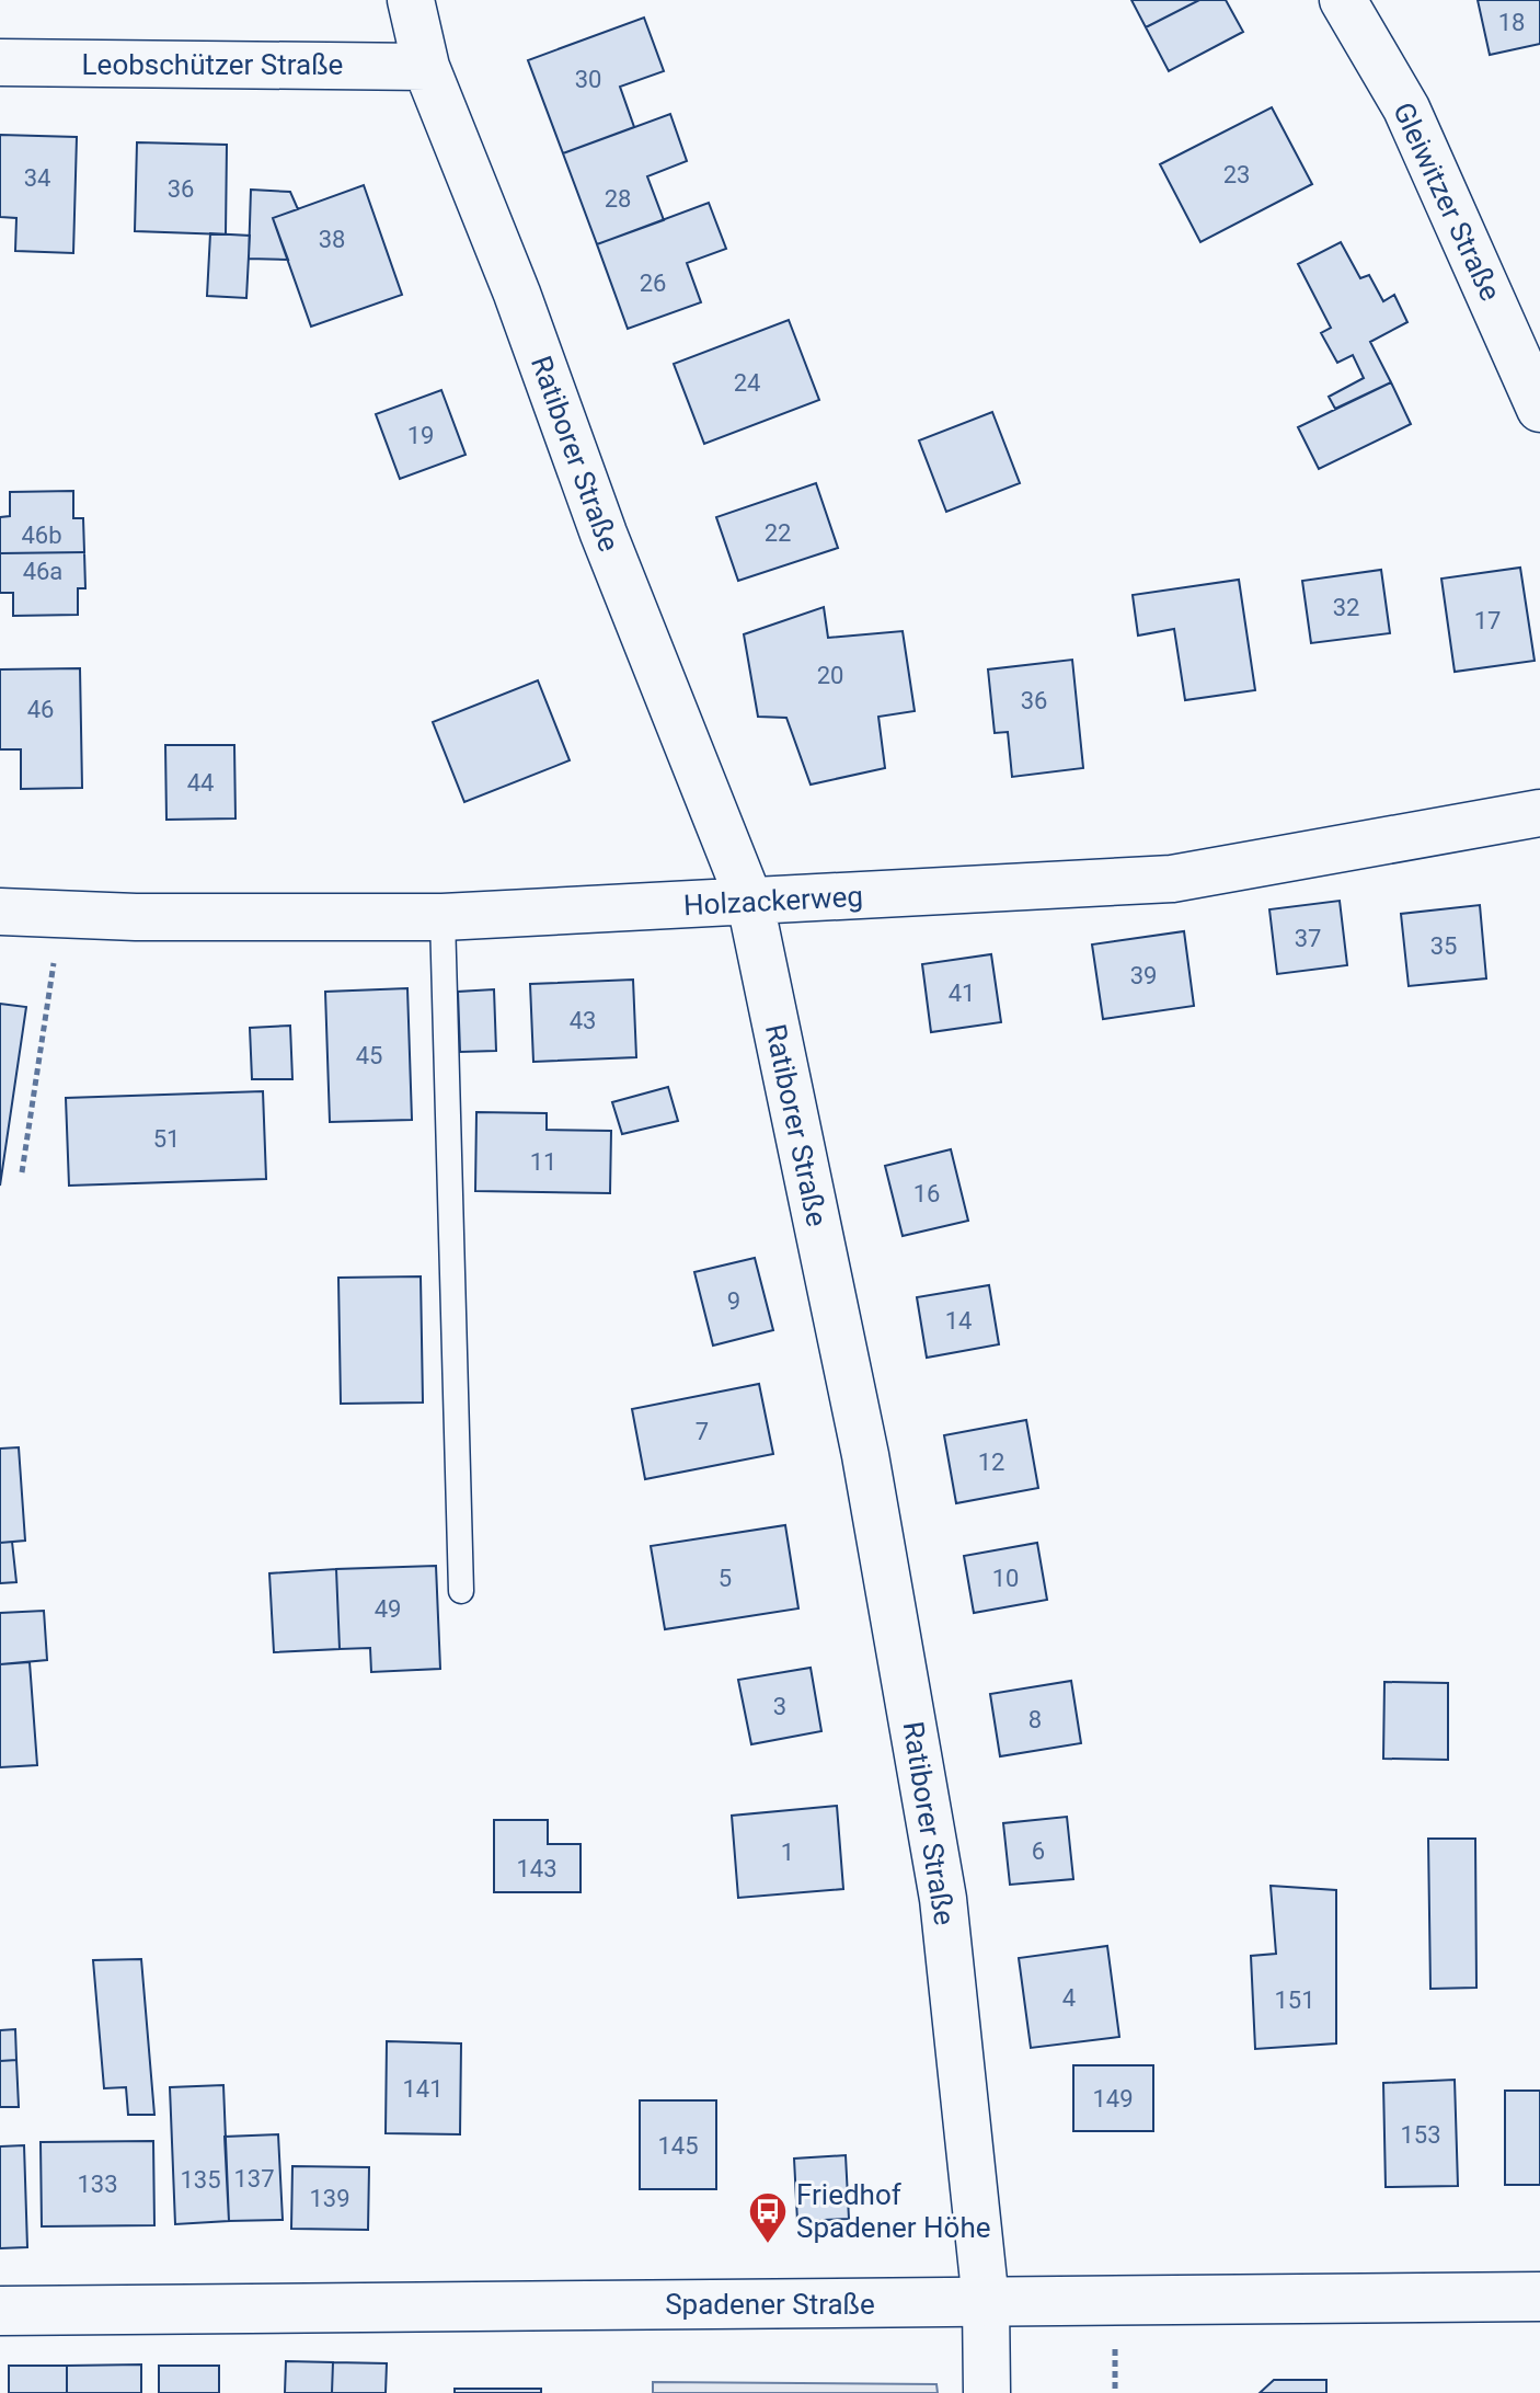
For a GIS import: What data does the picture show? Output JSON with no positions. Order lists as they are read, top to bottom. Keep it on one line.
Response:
{"streets":{"street":["Leobschützer Straße","Gleiwitzer Straße","Ratiborer Straße","Holzackerweg","Spadener Straße"]},"crossings":[["Leobschützer Straße","Ratiborer Straße"],["Ratiborer Straße","Holzackerweg"],["Ratiborer Straße","Spadener Straße"]],"places":{"bus stop":["Friedhof Spadener Höhe"]},"house_numbers":["18","30","23","34","36","28","38","26","24","19","22","46b","46a","32","17","20","36","46","44","37","35","39","41","43","45","51","11","16","9","14","7","12","5","10","49","3","8","6","1","143","4","151","141","149","153","145","137","135","133","139"]}
